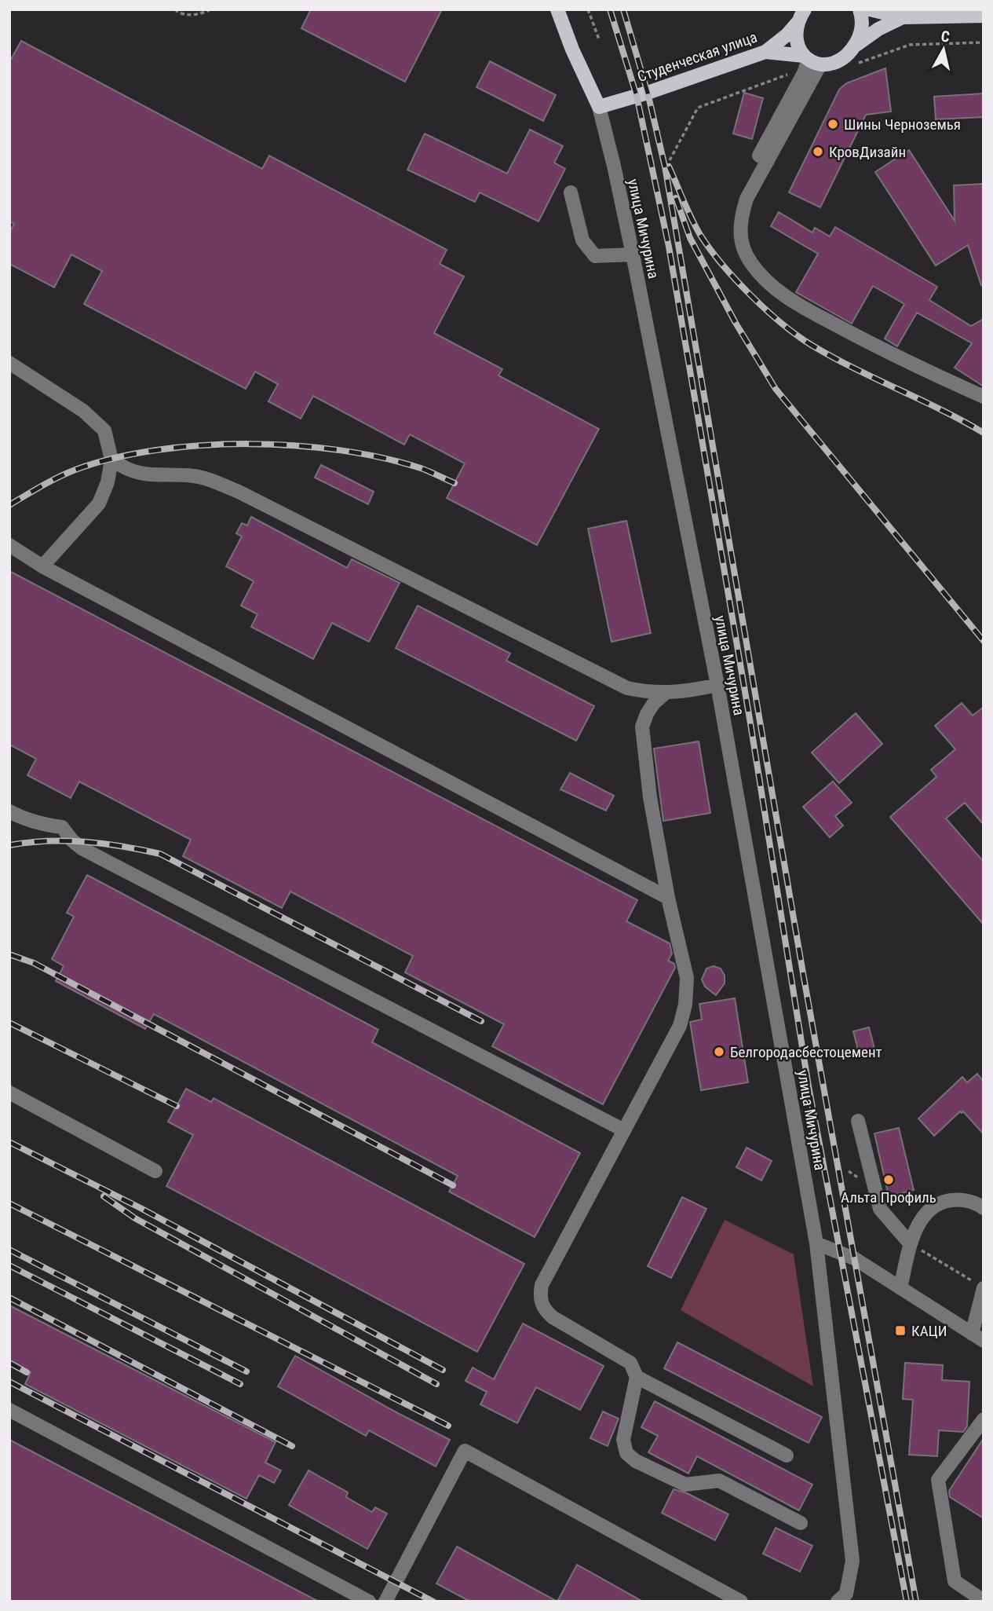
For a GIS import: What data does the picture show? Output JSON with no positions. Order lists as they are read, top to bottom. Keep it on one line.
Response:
{"streets":{"main road":["Студенческая улица","улица Мичурина"]},"crossings":[["Студенческая улица","улица Мичурина"]],"places":{"other":["Шины Черноземья","КровДизайн","Белгородасбестоцемент","Альта Профиль"],"transit":["КАЦИ"]},"north":"top"}
